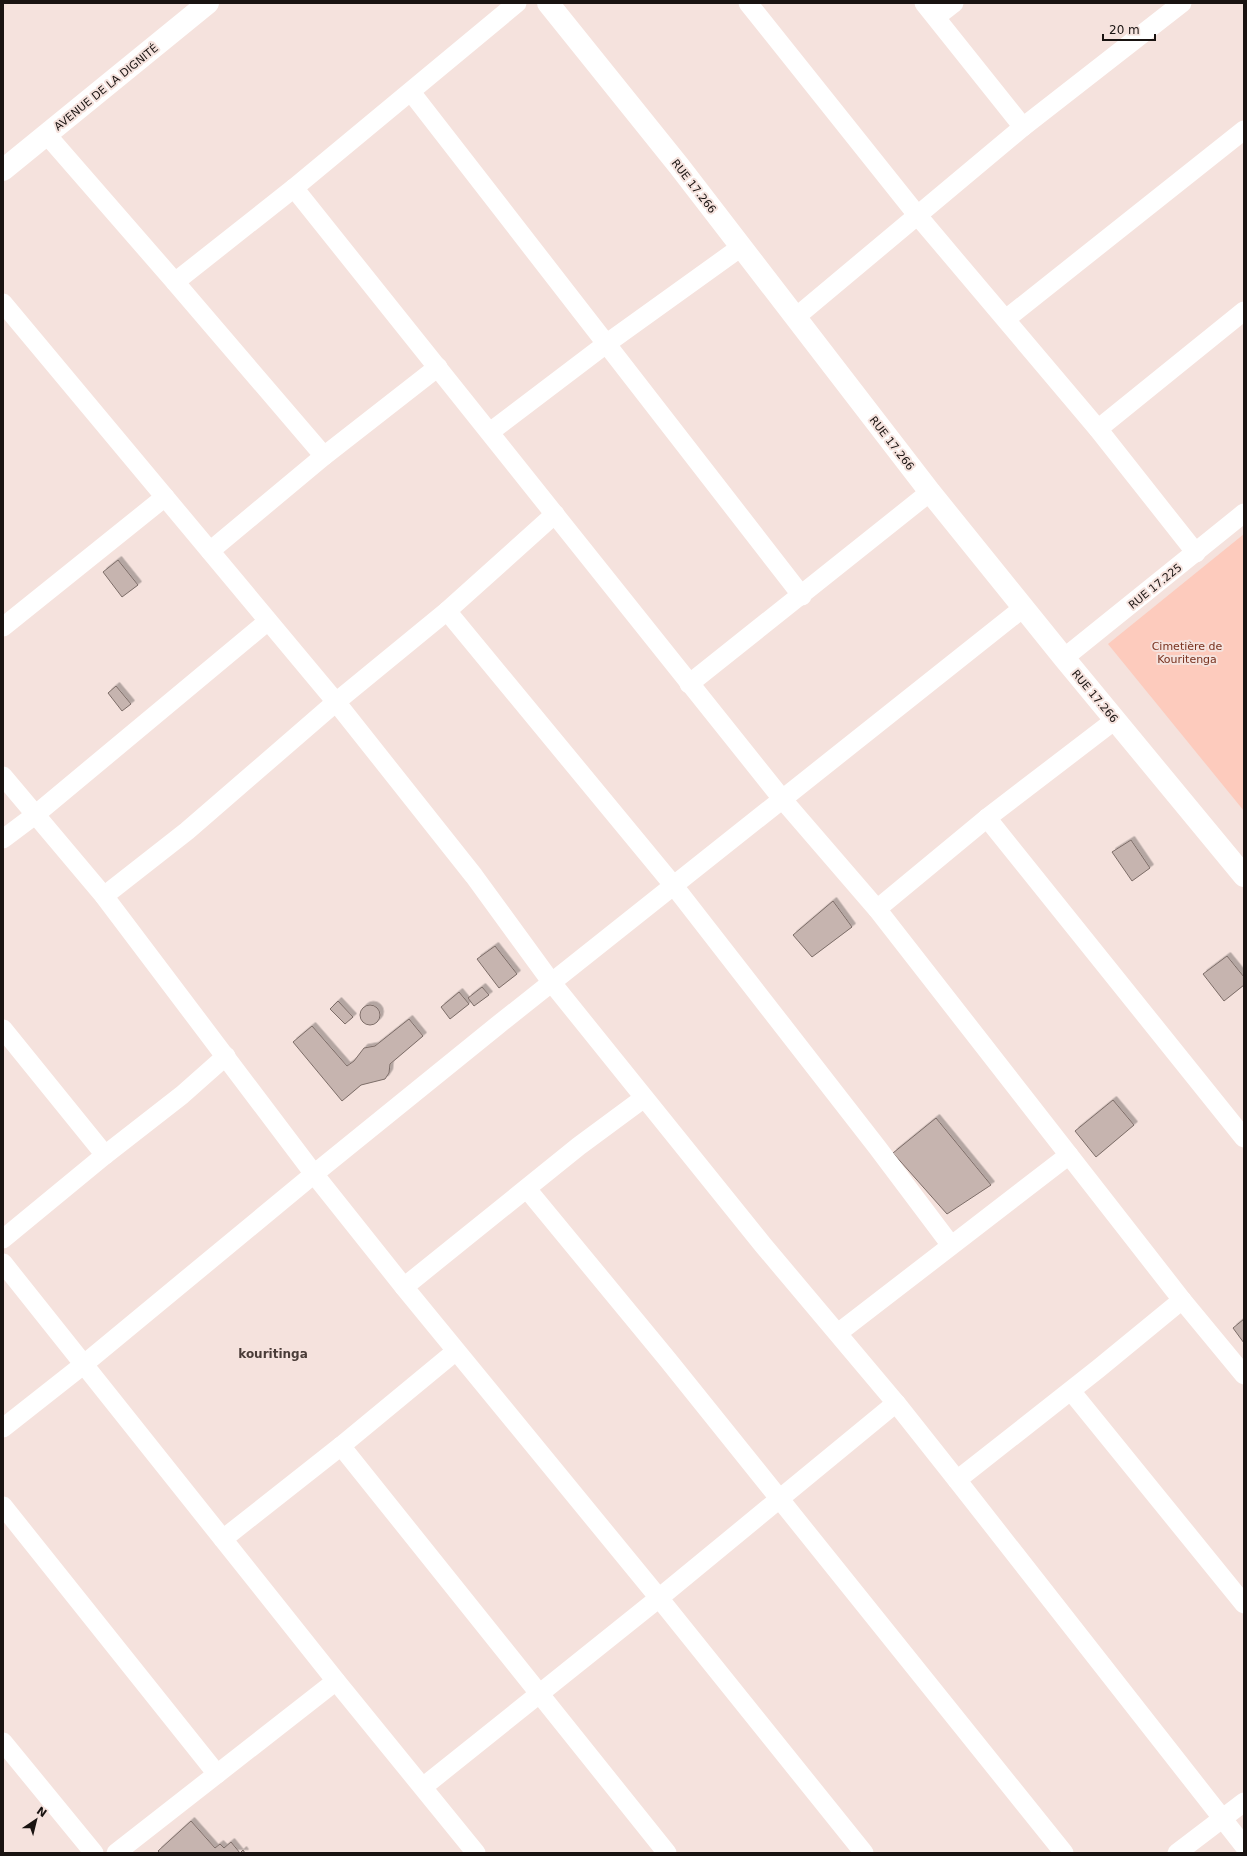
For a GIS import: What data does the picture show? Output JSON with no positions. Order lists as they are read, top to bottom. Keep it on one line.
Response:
{"streets":{"main road":["AVENUE DE LA DIGNITÉ","RUE 17.266"],"street":["RUE 17.225"]},"crossings":[["RUE 17.266","RUE 17.225"]],"districts":["kouritinga"],"parks":["Cimetière de Kouritenga"],"scale_bar":"20 m","north":"top right"}
